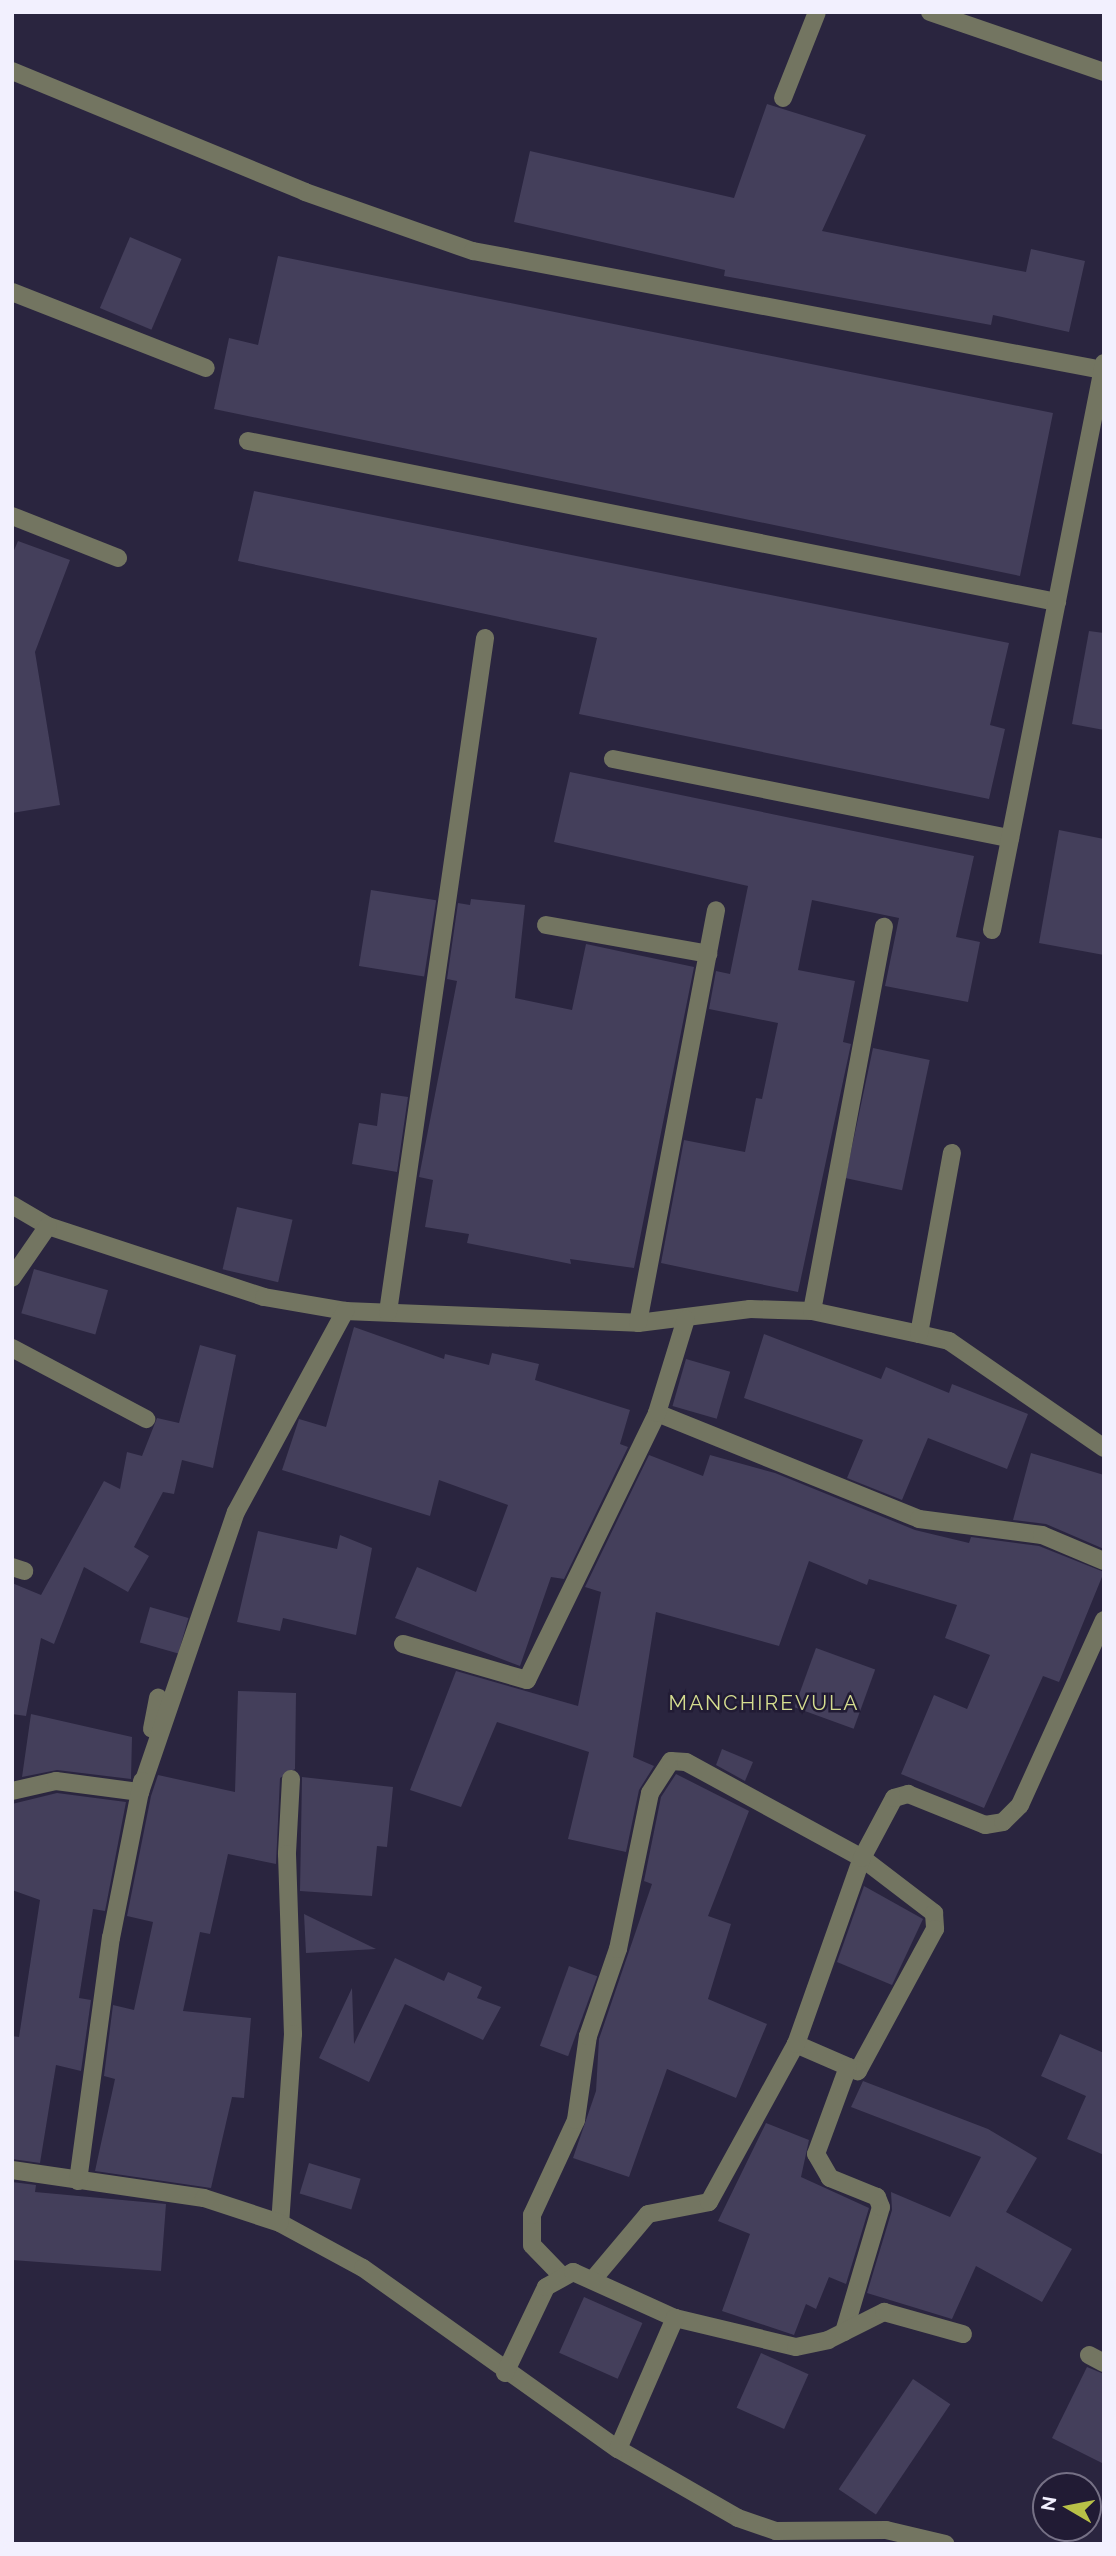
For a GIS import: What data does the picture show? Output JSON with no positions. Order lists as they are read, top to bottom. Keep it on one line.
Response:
{"districts":["MANCHIREVULA"],"north":"left"}
